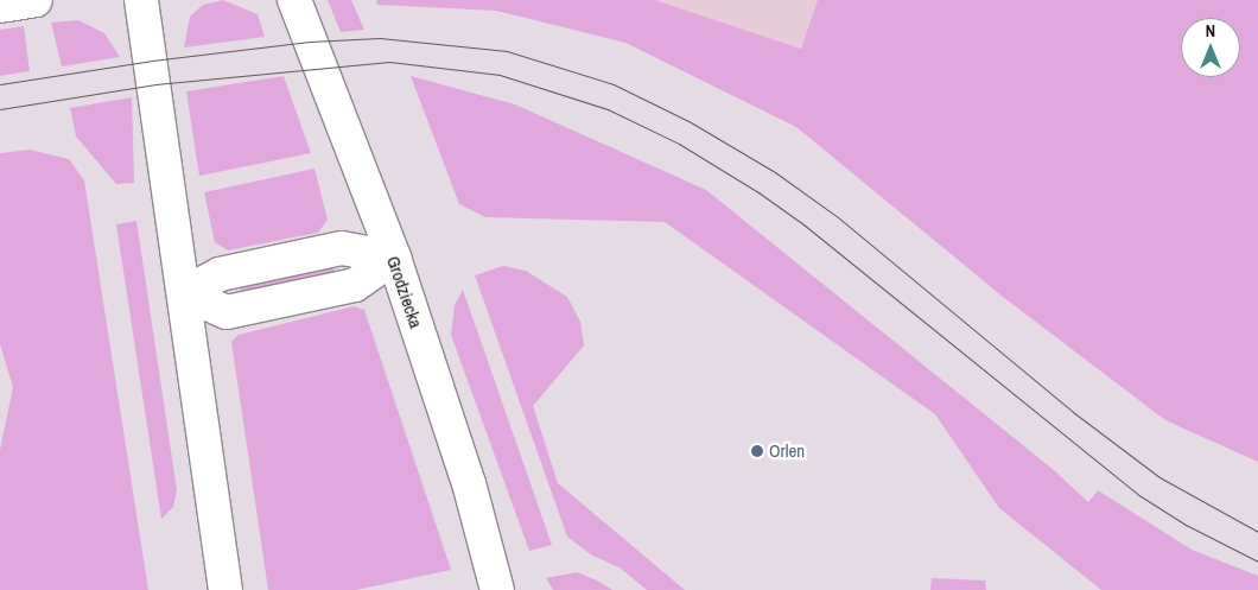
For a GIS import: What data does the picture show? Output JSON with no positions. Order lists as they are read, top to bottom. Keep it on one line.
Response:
{"streets":{"street":["Grodziecka"]},"places":["Orlen"],"north":"top"}
